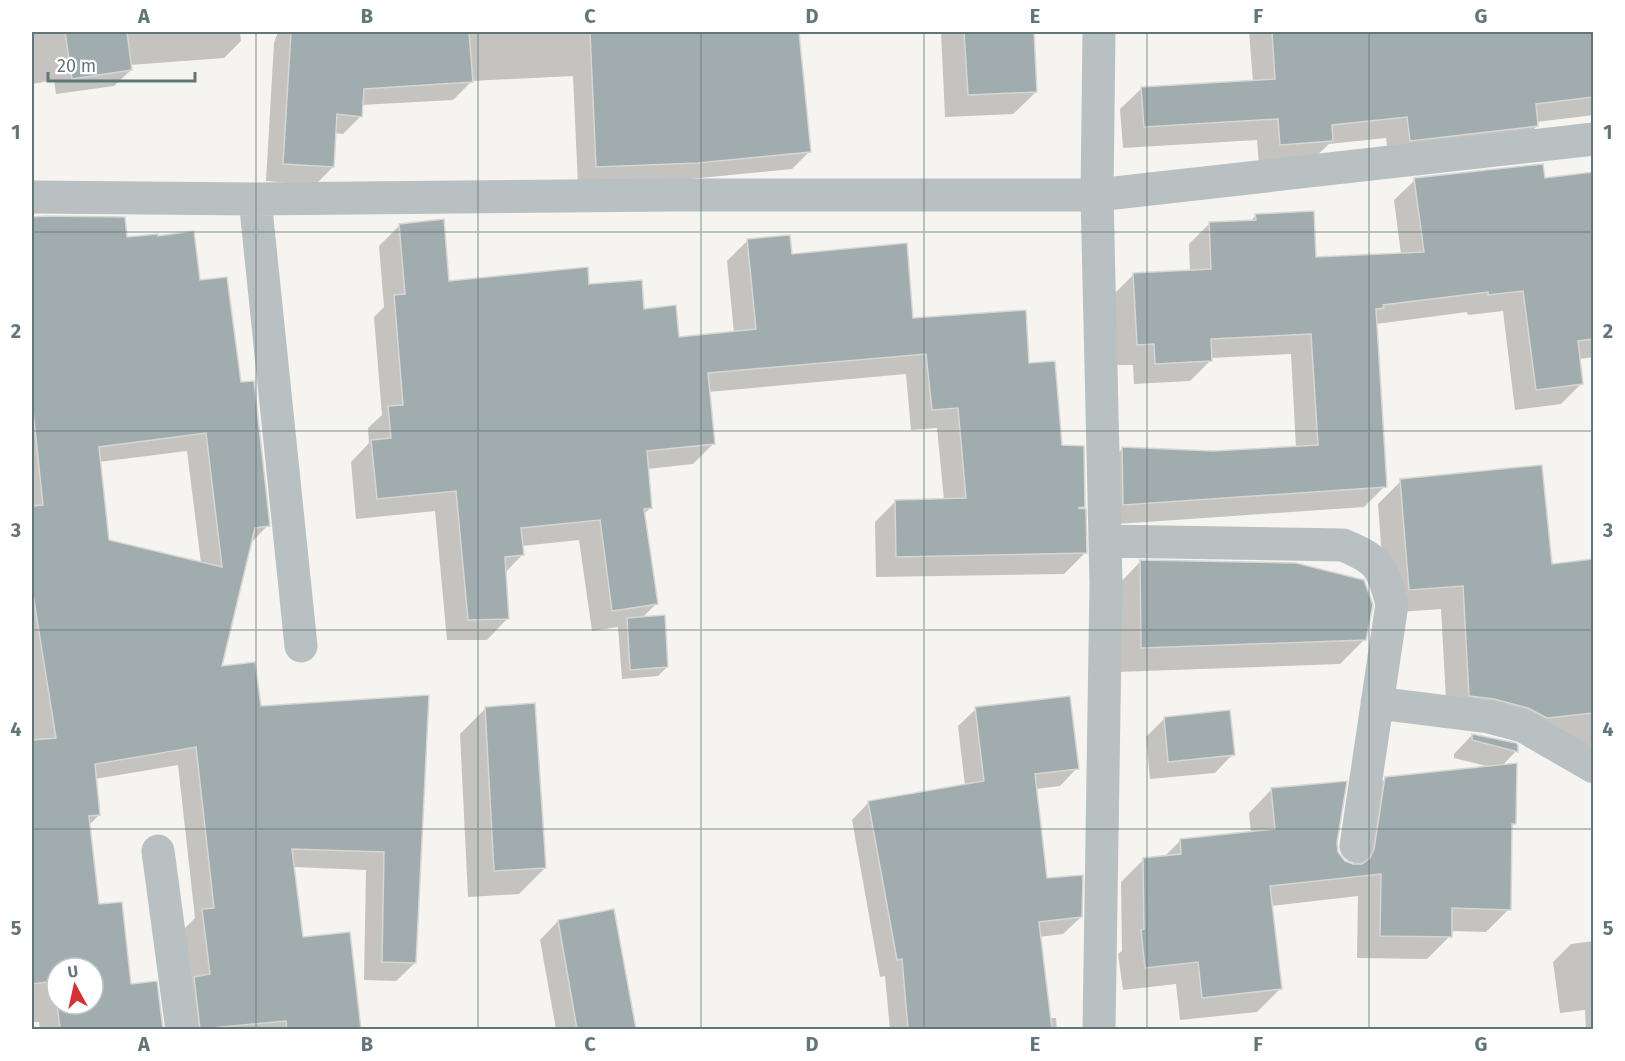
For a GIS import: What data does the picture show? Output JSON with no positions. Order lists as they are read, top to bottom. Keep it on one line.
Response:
{"scale_bar":"20 m","north":"top","grid":{"columns":["A","B","C","D","E","F","G"],"rows":["1","2","3","4","5"]}}
